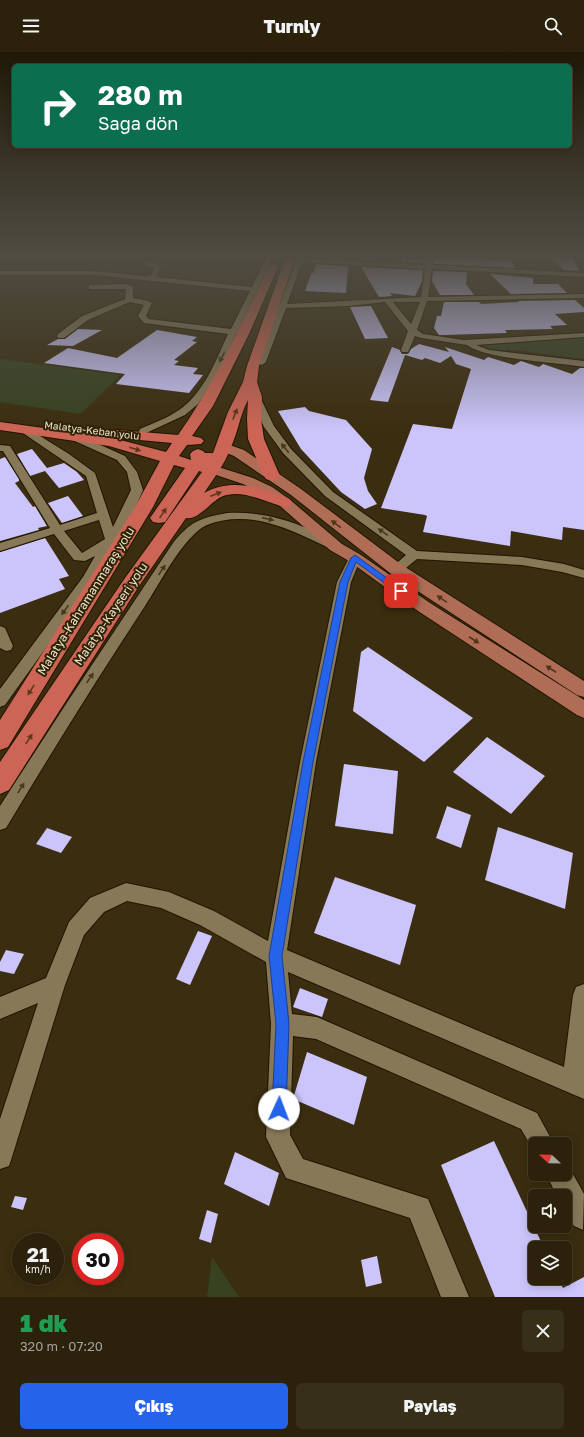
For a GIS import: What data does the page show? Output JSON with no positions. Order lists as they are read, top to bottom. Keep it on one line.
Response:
{"streets":{"highway":["Malatya-Keban yolu","Malatya-Kahramanmaraş yolu","Malatya-Kayseri yolu"]},"crossings":[["Malatya-Keban yolu","Malatya-Kahramanmaraş yolu"],["Malatya-Keban yolu","Malatya-Kayseri yolu"]],"north":"left","page":{"header":"Turnly","turn":["280 m","Sağa dön"],"speed":"21 km/h","limit":"30","heading":["1 dk","320 m · 07:20"],"buttons":["Çıkış","Paylaş"]}}
